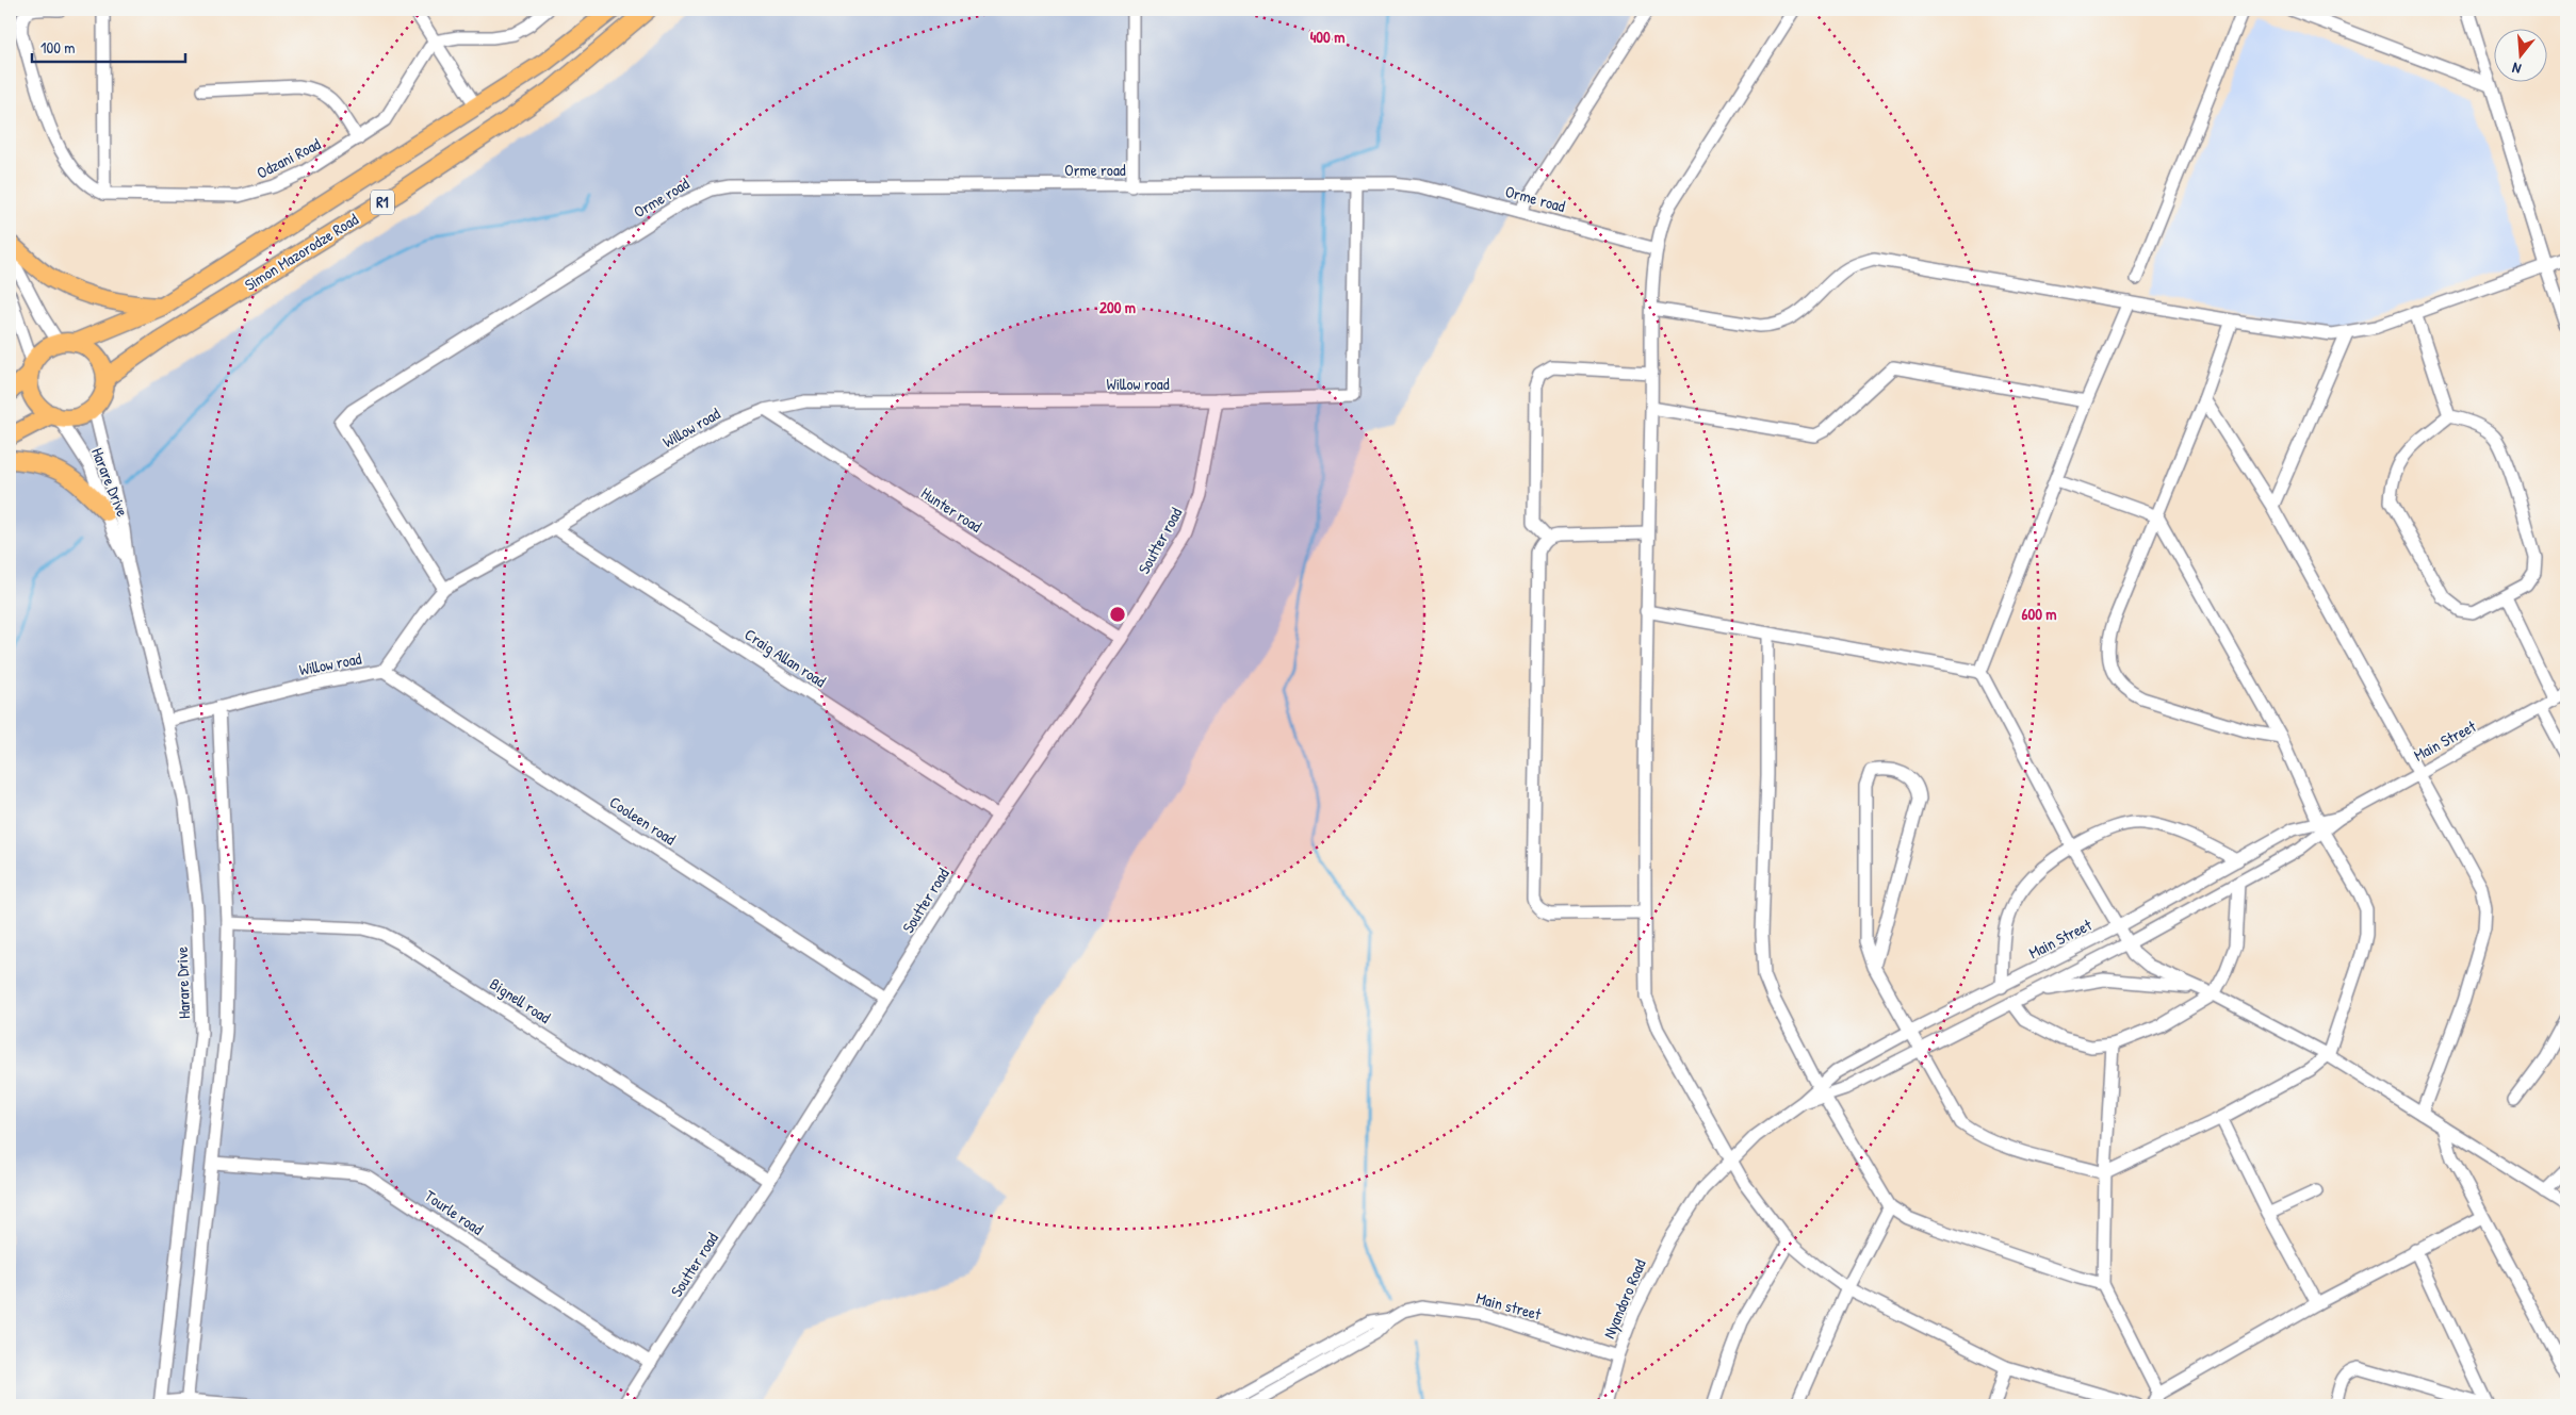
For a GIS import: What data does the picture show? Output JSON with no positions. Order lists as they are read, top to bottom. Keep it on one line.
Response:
{"streets":{"highway":["R1","Simon Mazorodze Road"],"street":["Odzani Road","Orme road","Willow road","Harare Drive","Hunter road","Soutter road","Craig Allan road","Main Street","Cooleen road","Bignell road","Tourle road","Nyandoro Road","Main street"]},"crossings":[["Orme road","Willow road"],["R1","Simon Mazorodze Road"],["R1","Harare Drive"],["Simon Mazorodze Road","Harare Drive"],["Willow road","Harare Drive"],["Willow road","Hunter road"],["Willow road","Soutter road"],["Willow road","Craig Allan road"],["Willow road","Cooleen road"],["Hunter road","Soutter road"],["Soutter road","Craig Allan road"],["Soutter road","Cooleen road"],["Soutter road","Bignell road"],["Soutter road","Tourle road"],["Main Street","Nyandoro Road"],["Nyandoro Road","Main street"]],"scale_bar":"100 m","north":"bottom","rings":["400 m","200 m","600 m"]}
